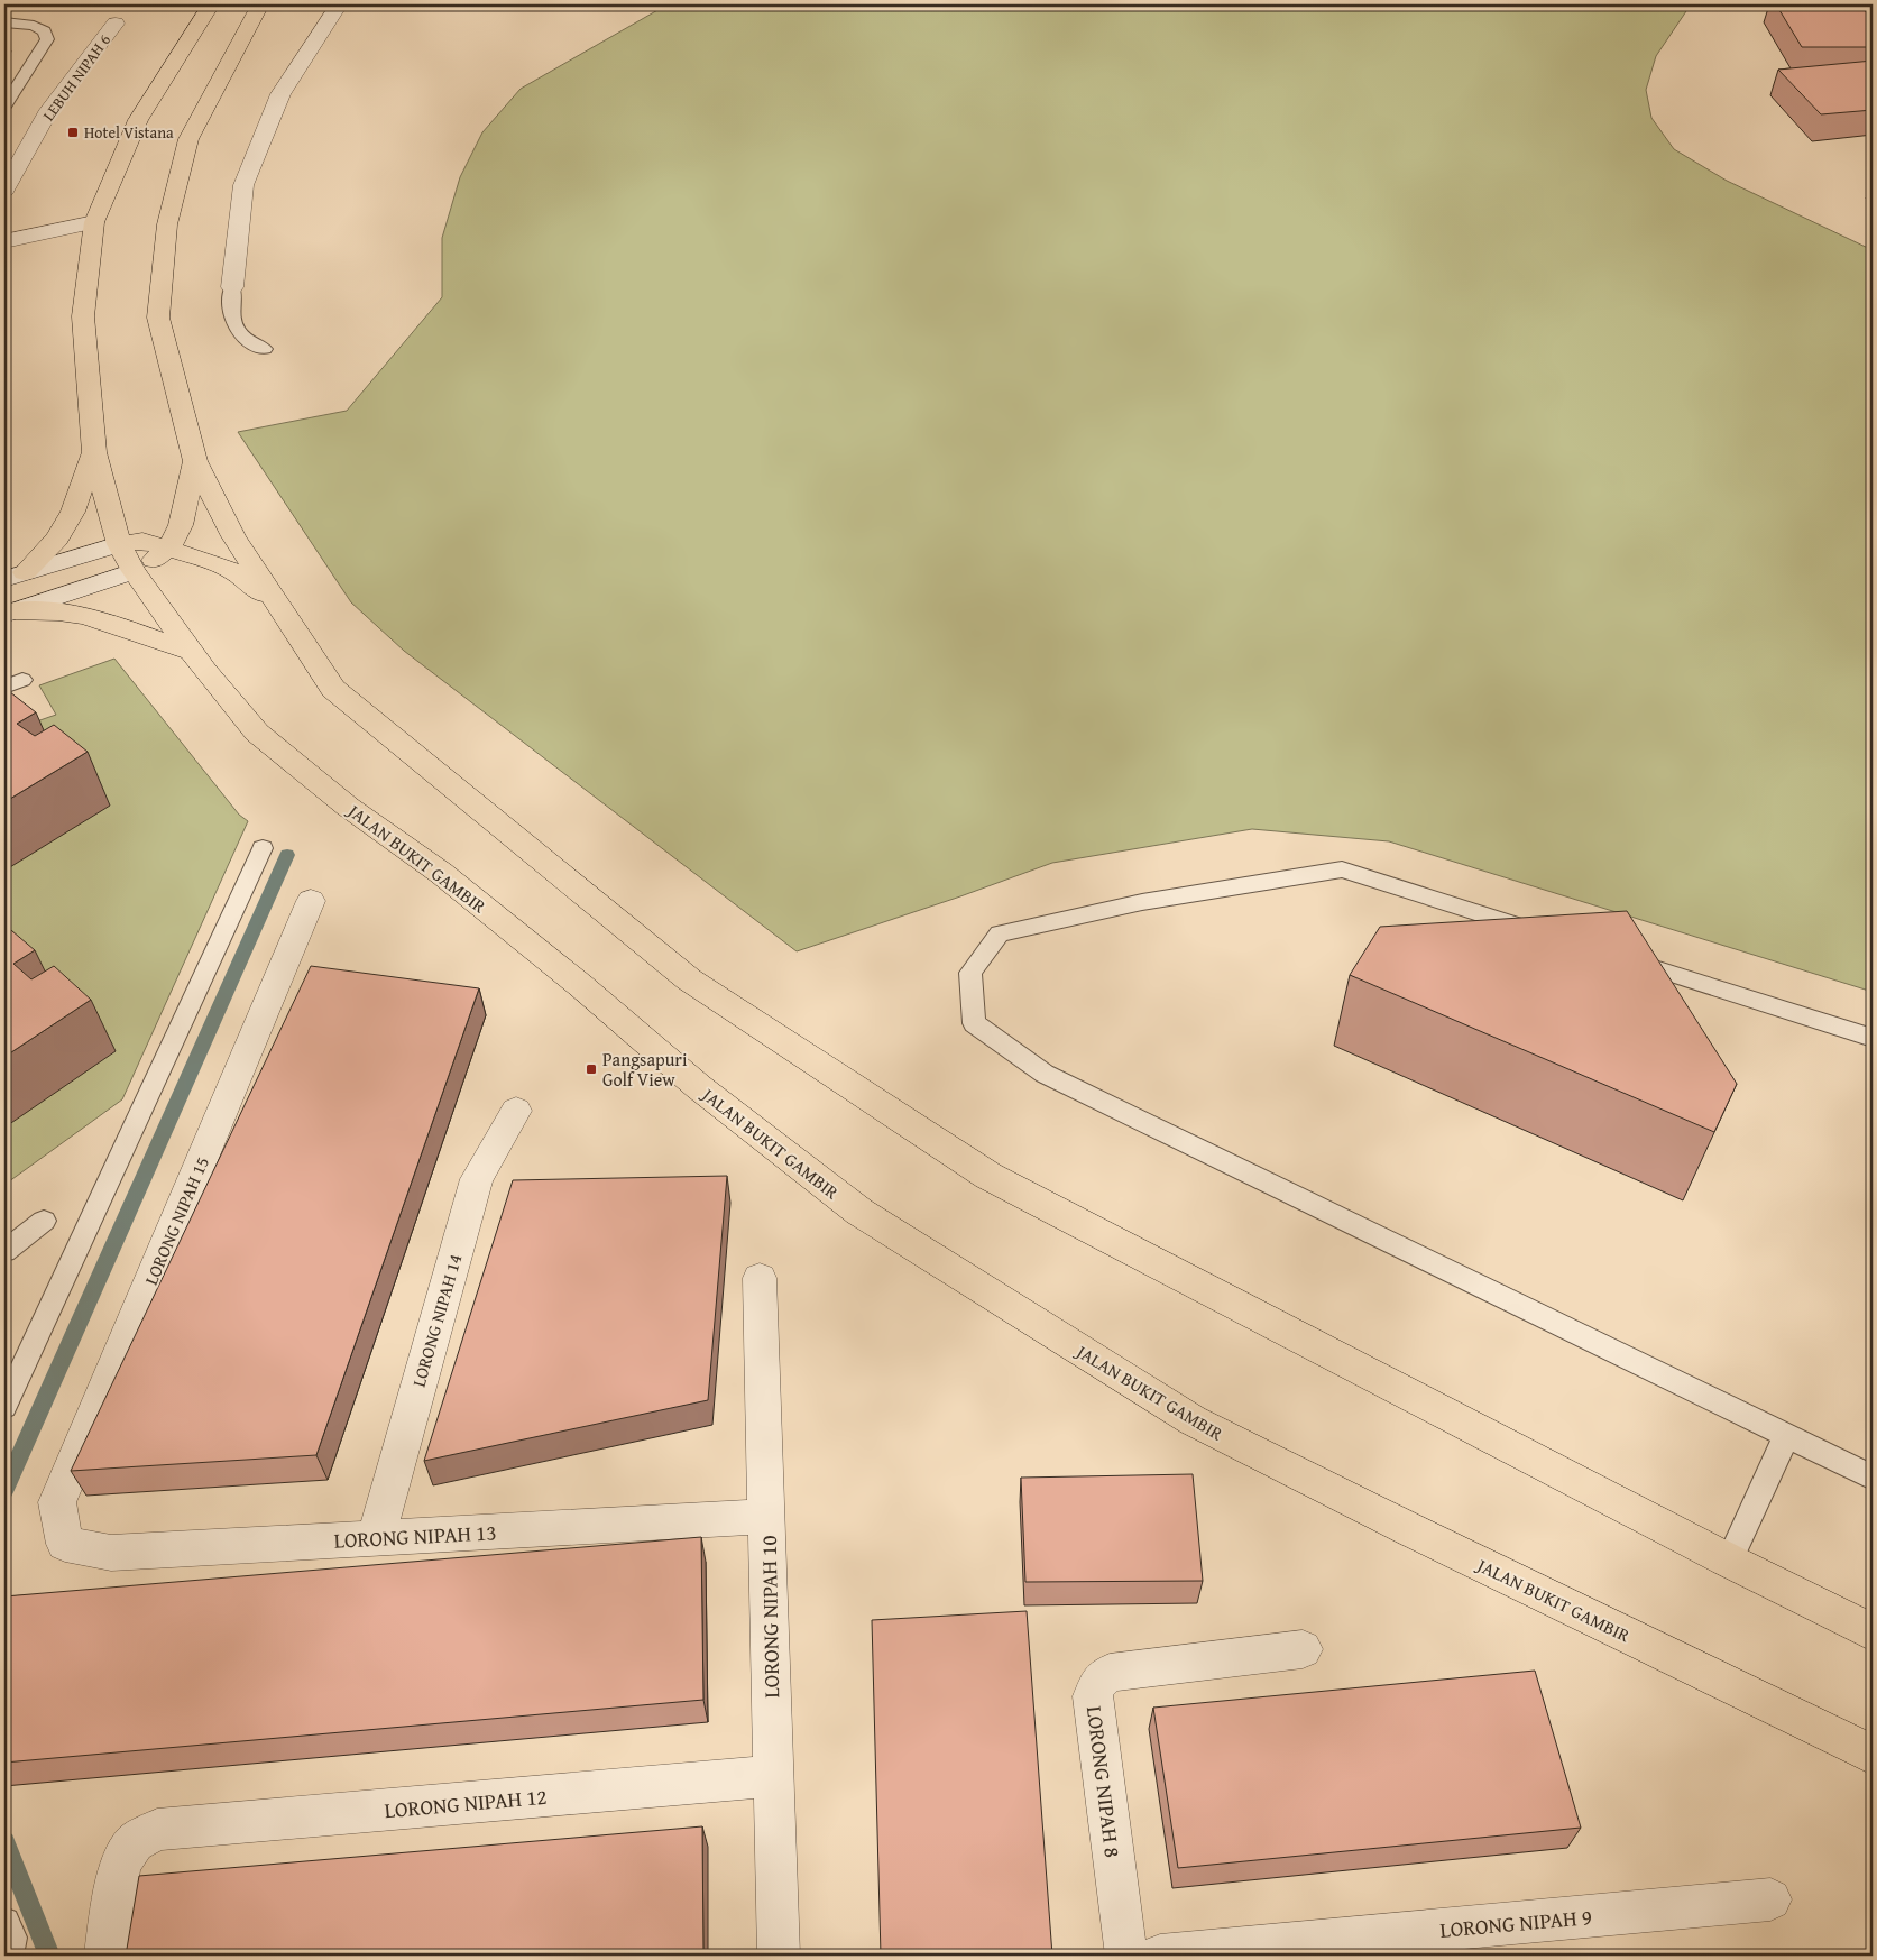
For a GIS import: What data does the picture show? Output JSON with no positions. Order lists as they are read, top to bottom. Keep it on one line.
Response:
{"streets":{"main road":["JALAN BUKIT GAMBIR"],"street":["LEBUH NIPAH 6","LORONG NIPAH 15","LORONG NIPAH 14","LORONG NIPAH 13","LORONG NIPAH 10","LORONG NIPAH 8","LORONG NIPAH 12","LORONG NIPAH 9"]},"crossings":[["LORONG NIPAH 15","LORONG NIPAH 13"],["LORONG NIPAH 14","LORONG NIPAH 13"],["LORONG NIPAH 13","LORONG NIPAH 10"],["LORONG NIPAH 10","LORONG NIPAH 12"]],"places":{"transit":["Hotel Vistana","Pangsapuri Golf View"]}}
